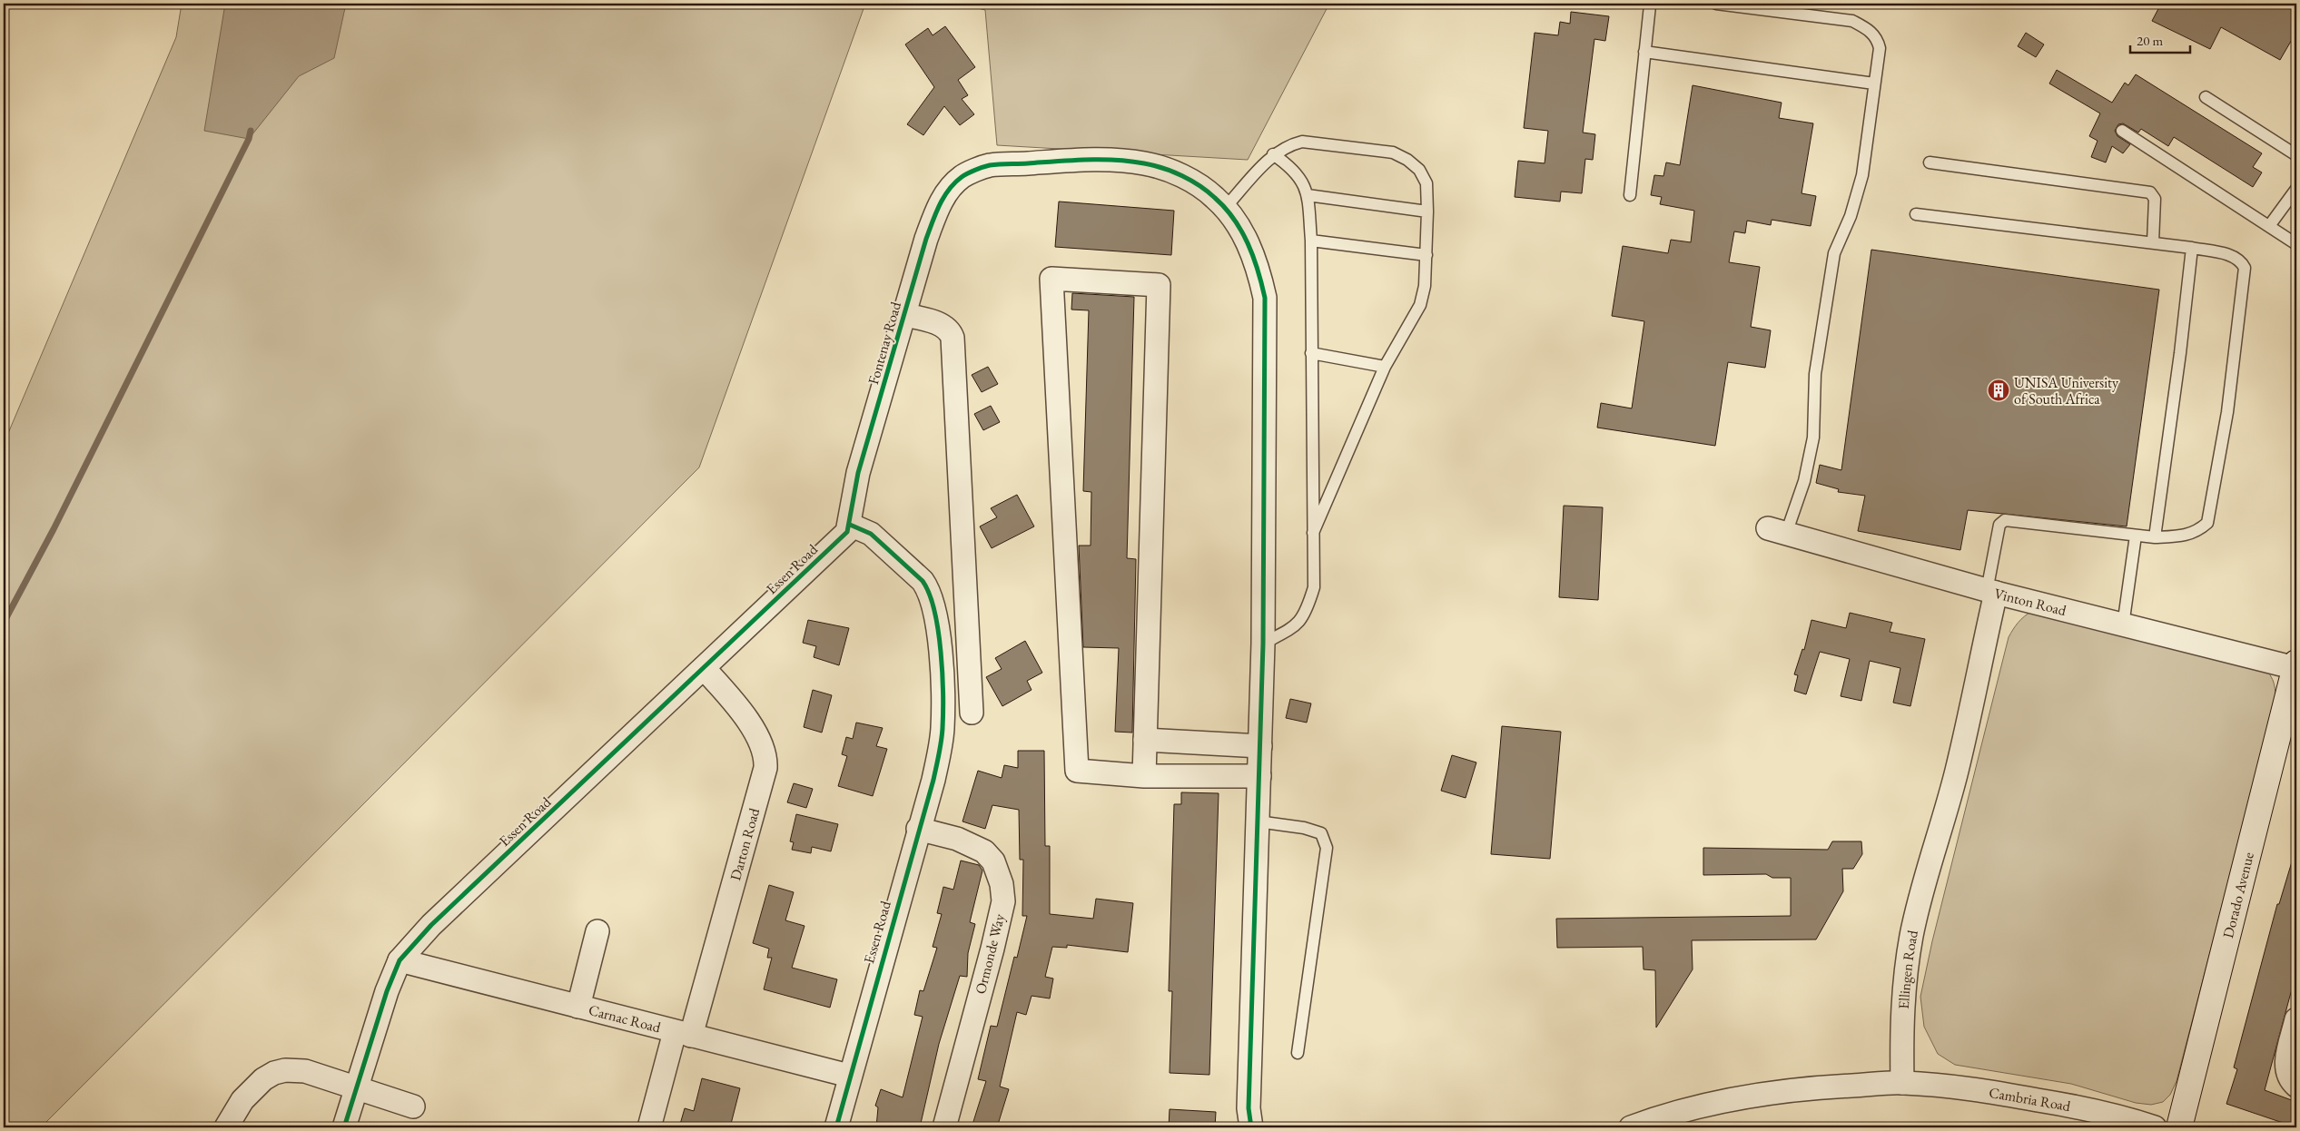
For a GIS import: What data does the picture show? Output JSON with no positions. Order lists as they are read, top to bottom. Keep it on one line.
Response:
{"streets":{"street":["Fontenay Road","Essen Road","Vinton Road","Darton Road","Dorado Avenue","Ormonde Way","Ellingen Road","Carnac Road","Cambria Road"]},"crossings":[["Fontenay Road","Essen Road"],["Essen Road","Darton Road"],["Essen Road","Ormonde Way"],["Essen Road","Carnac Road"],["Vinton Road","Dorado Avenue"],["Vinton Road","Ellingen Road"],["Darton Road","Carnac Road"],["Ellingen Road","Cambria Road"]],"places":{"building":["UNISA University of South Africa"]},"scale_bar":"20 m"}
